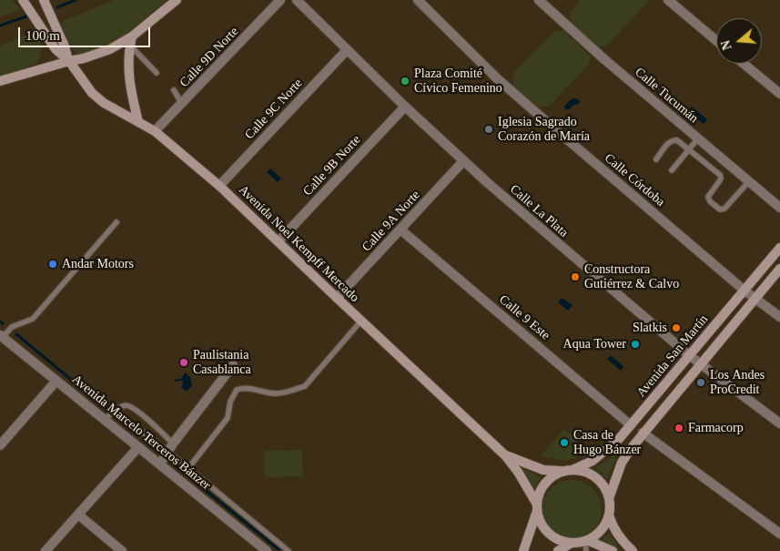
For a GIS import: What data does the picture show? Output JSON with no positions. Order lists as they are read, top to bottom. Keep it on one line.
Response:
{"streets":{"main road":["Avenida Noel Kempff Mercado","Avenida San Martín"],"street":["Calle 9D Norte","Calle Tucumán","Calle 9C Norte","Calle 9B Norte","Calle Córdoba","Calle La Plata","Calle 9A Norte","Calle 9 Este","Avenida Marcelo Terceros Bánzer"]},"crossings":[["Calle 9D Norte","Avenida Noel Kempff Mercado"],["Calle 9C Norte","Calle La Plata"],["Calle 9C Norte","Avenida Noel Kempff Mercado"],["Calle 9B Norte","Calle La Plata"],["Calle 9B Norte","Avenida Noel Kempff Mercado"],["Calle Córdoba","Avenida San Martín"],["Calle La Plata","Calle 9A Norte"],["Calle La Plata","Avenida San Martín"],["Calle 9A Norte","Avenida Noel Kempff Mercado"],["Calle 9A Norte","Calle 9 Este"],["Avenida Noel Kempff Mercado","Avenida San Martín"],["Calle 9 Este","Avenida San Martín"]],"places":["Plaza Comité Cívico Femenino","Iglesia Sagrado Corazón de María","Andar Motors","Constructora Gutiérrez & Calvo","Slatkis","Aqua Tower","Paulistania Casablanca","Los Andes ProCredit","Farmacorp","Casa de Hugo Bánzer"],"scale_bar":"100 m","north":"left"}
